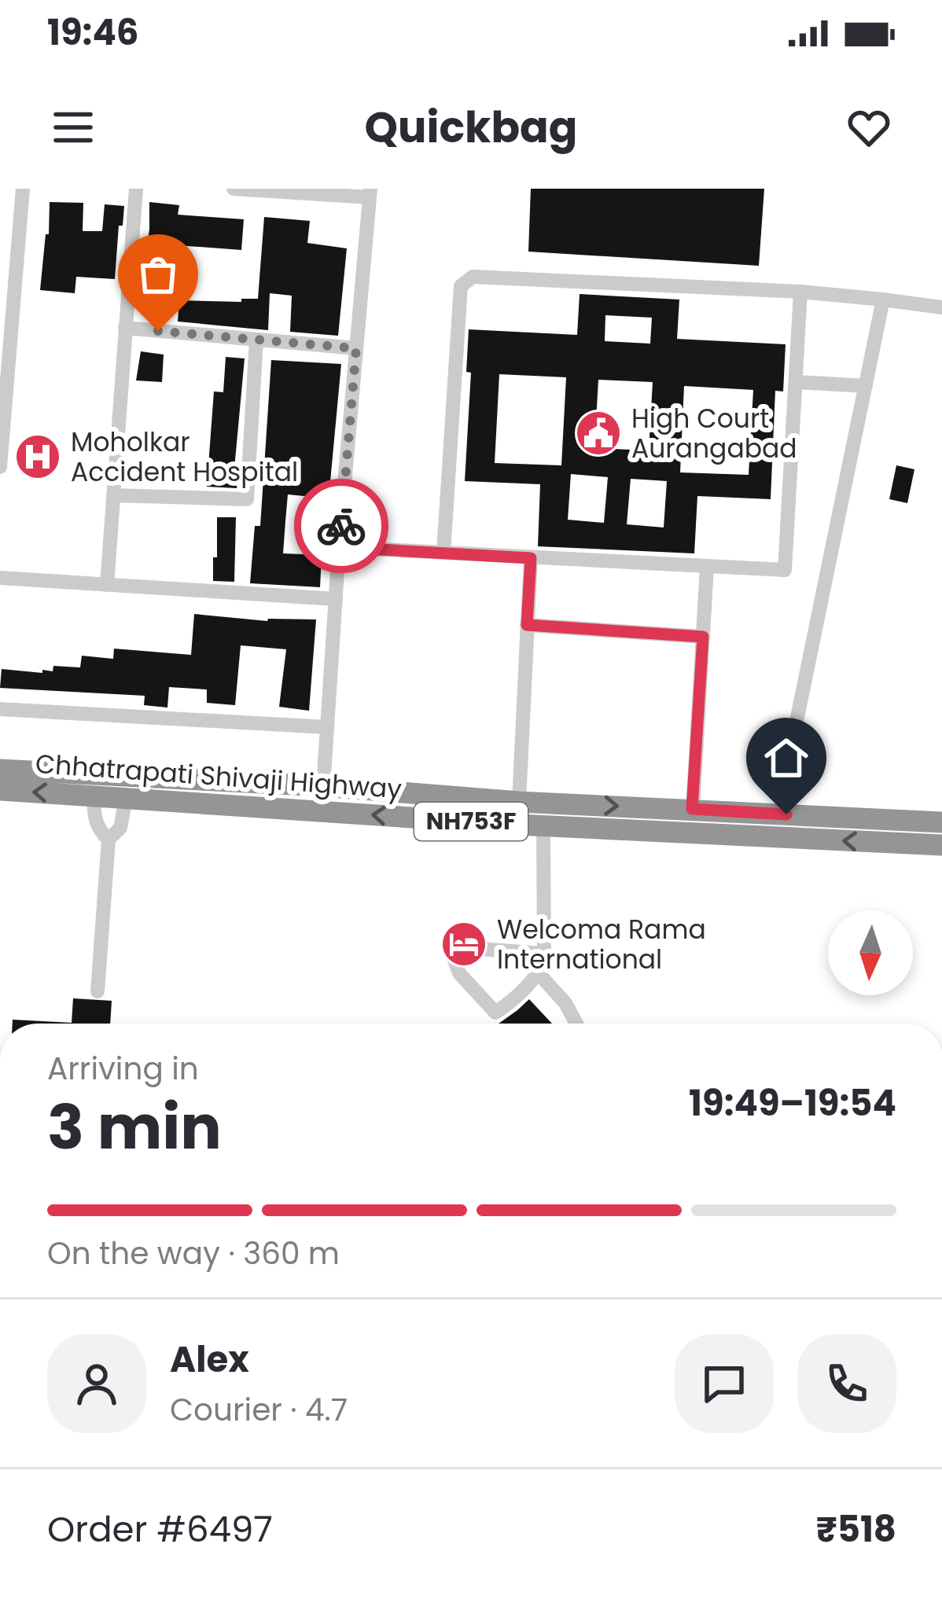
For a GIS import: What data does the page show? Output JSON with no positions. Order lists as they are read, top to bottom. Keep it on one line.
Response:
{"streets":{"highway":["Chhatrapati Shivaji Highway","NH753F"]},"places":{"public building":["High Court Aurangabad"],"hospital":["Moholkar Accident Hospital"],"hotel":["Welcoma Rama International"]},"north":"bottom","page":{"status":"19:46","header":"Quickbag","heading":["3 min","Arriving in","19:49–19:54"],"panel":["Alex","Courier · 4.7","Order #6497","₹518"],"bar":"On the way · 360 m"}}
